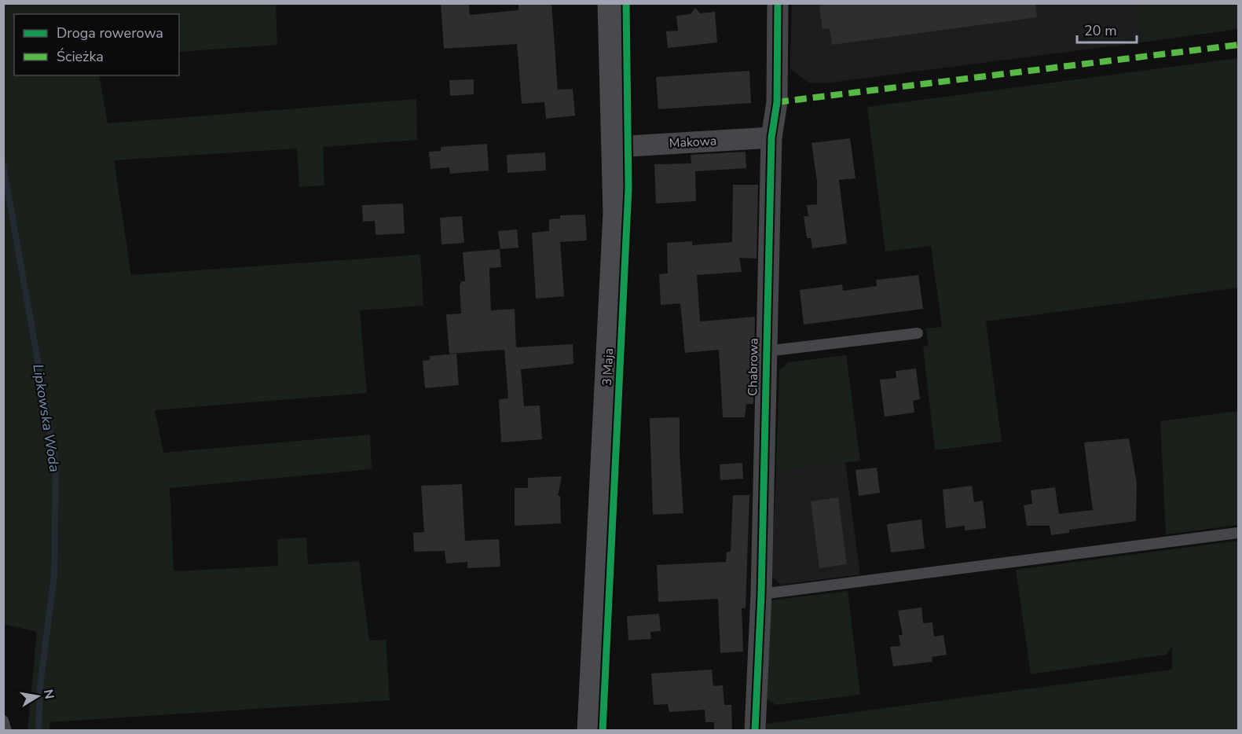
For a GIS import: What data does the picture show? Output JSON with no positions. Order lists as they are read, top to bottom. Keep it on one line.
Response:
{"streets":{"main road":["3 Maja"],"street":["Makowa","Chabrowa"]},"crossings":[["Makowa","3 Maja"],["Makowa","Chabrowa"]],"water":["Lipkowska Woda"],"legend":["Droga rowerowa","Ścieżka"],"scale_bar":"20 m","north":"right"}
